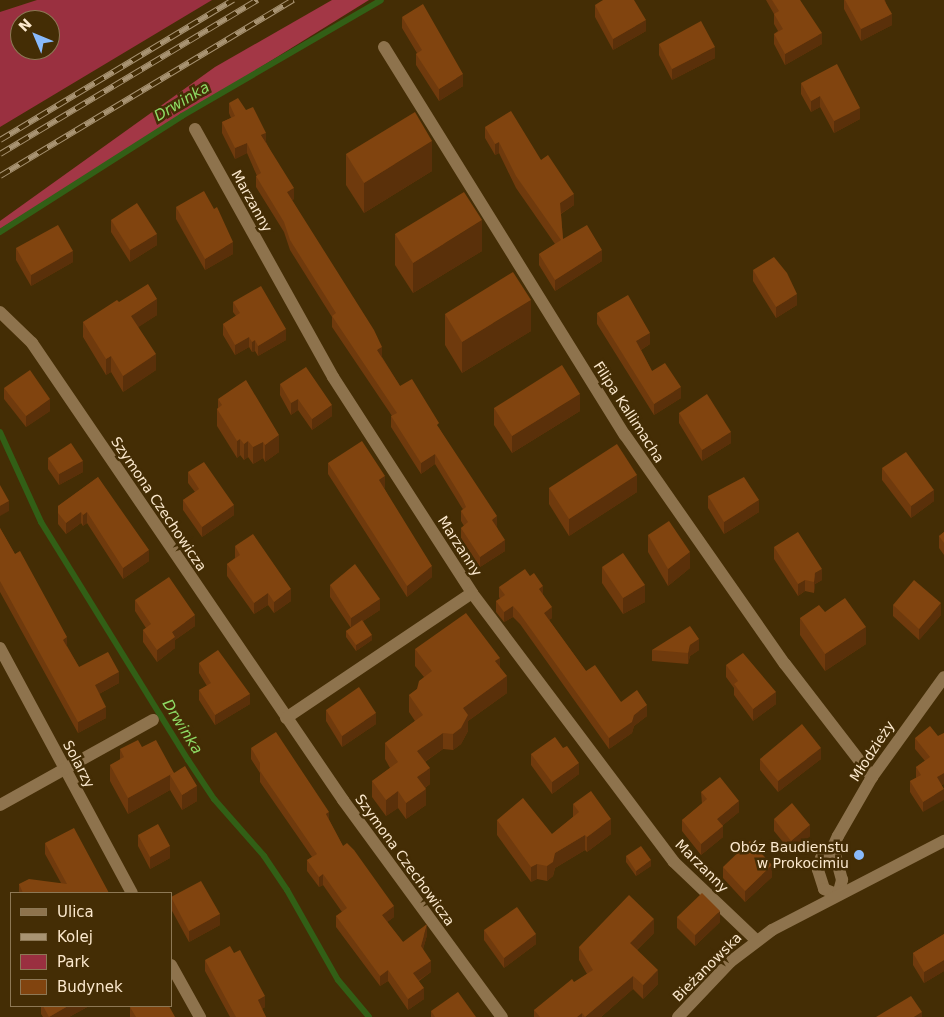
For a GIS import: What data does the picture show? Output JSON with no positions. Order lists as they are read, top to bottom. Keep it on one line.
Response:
{"streets":{"street":["Marzanny","Filipa Kallimacha","Szymona Czechowicza","Młodzieży","Solarzy","Bieżanowska"]},"crossings":[["Marzanny","Bieżanowska"],["Filipa Kallimacha","Młodzieży"],["Młodzieży","Bieżanowska"]],"water":["Drwinka"],"places":["Obóz Baudienstu w Prokocimiu"],"legend":["Ulica","Kolej","Park","Budynek"],"north":"top left"}
